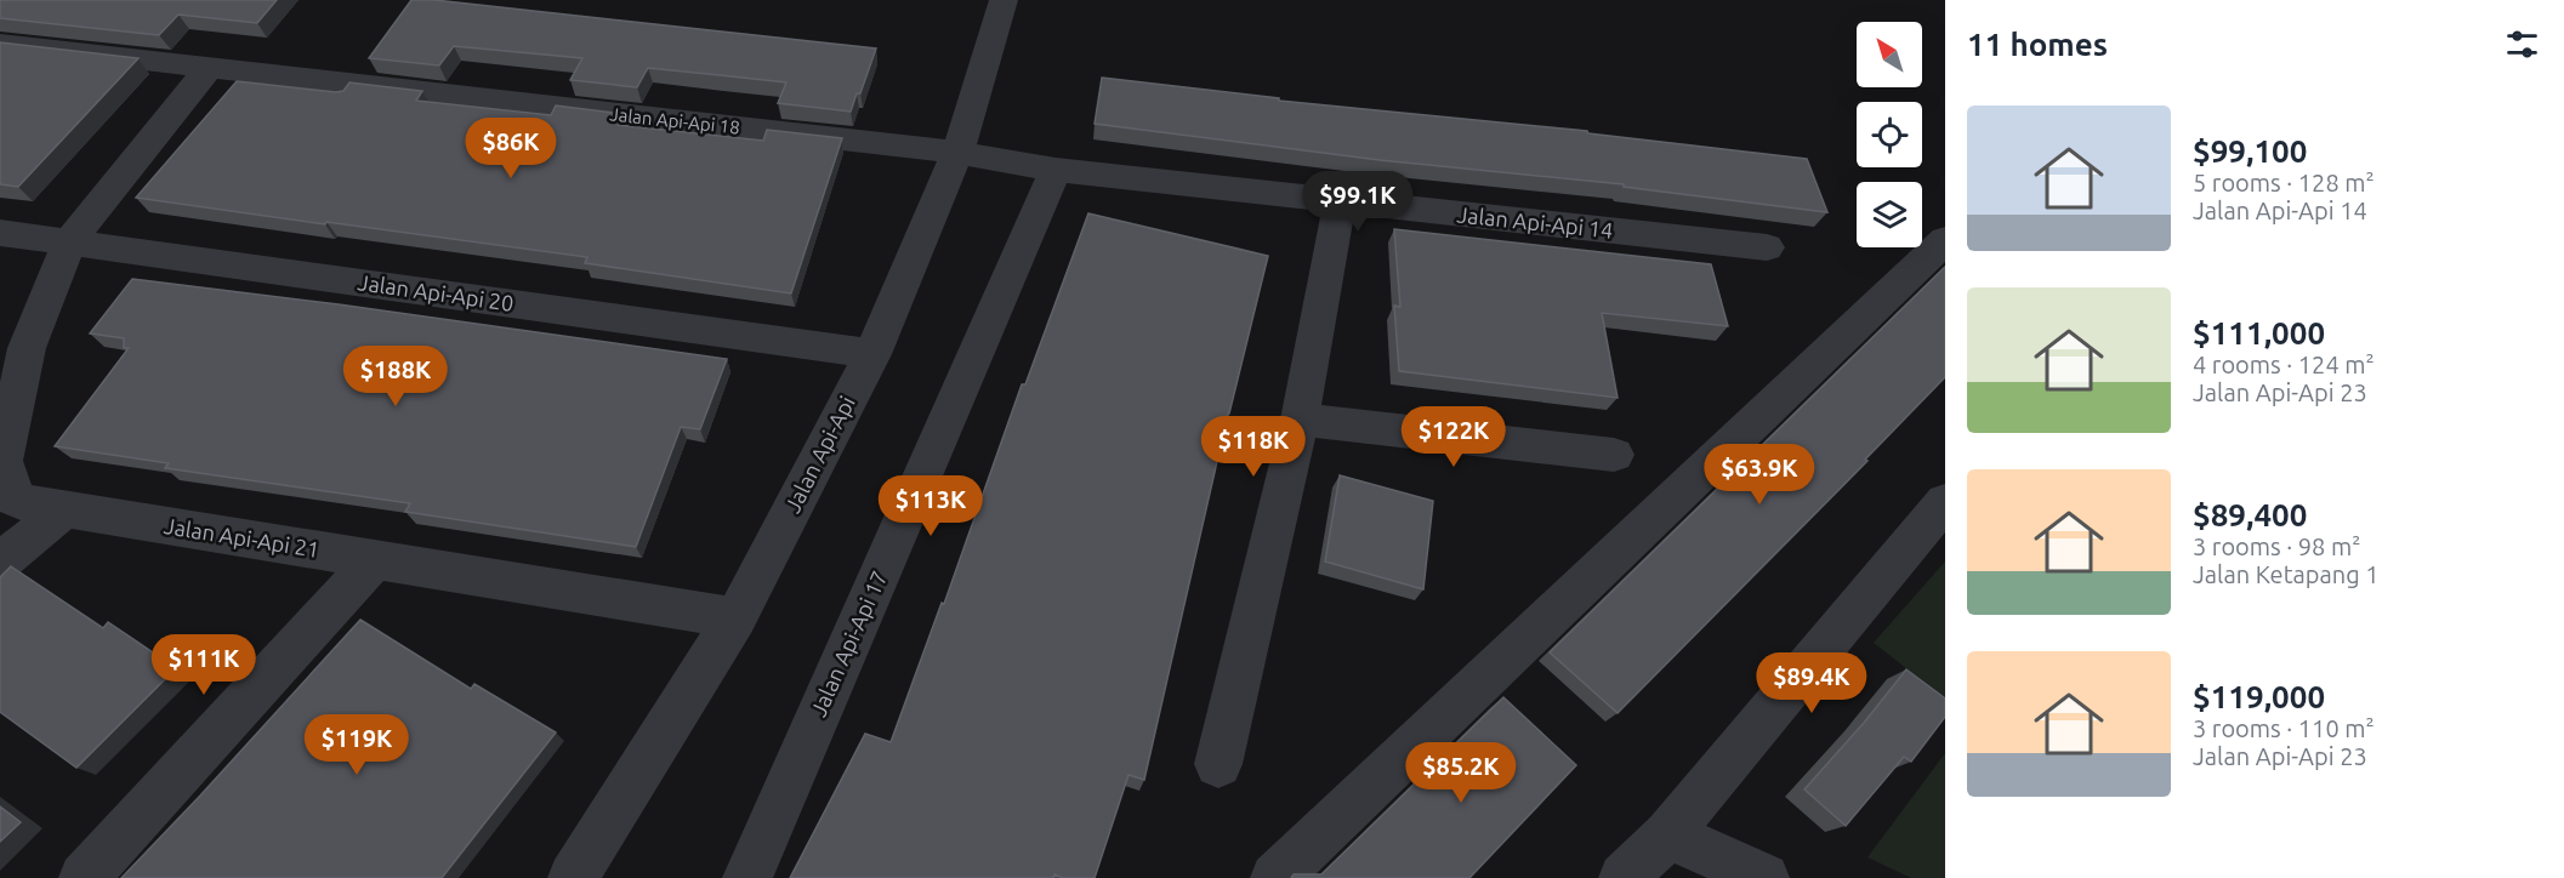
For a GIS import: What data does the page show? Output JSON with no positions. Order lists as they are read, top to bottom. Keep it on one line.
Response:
{"streets":{"street":["Jalan Api-Api 18","Jalan Api-Api 14","Jalan Api-Api 20","Jalan Api-Api","Jalan Api-Api 21","Jalan Api-Api 17"]},"crossings":[["Jalan Api-Api 18","Jalan Api-Api 14"],["Jalan Api-Api 18","Jalan Api-Api"],["Jalan Api-Api 14","Jalan Api-Api"],["Jalan Api-Api 14","Jalan Api-Api 17"],["Jalan Api-Api 20","Jalan Api-Api"],["Jalan Api-Api 20","Jalan Api-Api 21"],["Jalan Api-Api","Jalan Api-Api 21"]],"north":"top left","page":{"heading":"11 homes","list":[{"name":"$99,100","note":"5 rooms · 128 m² · Jalan Api-Api 14"},{"name":"$111,000","note":"4 rooms · 124 m² · Jalan Api-Api 23"},{"name":"$89,400","note":"3 rooms · 98 m² · Jalan Ketapang 1"},{"name":"$119,000","note":"3 rooms · 110 m² · Jalan Api-Api 23"}],"price":["$86K","$99.1K","$188K","$122K","$118K","$63.9K","$113K","$111K","$89.4K","$119K","$85.2K"]}}
